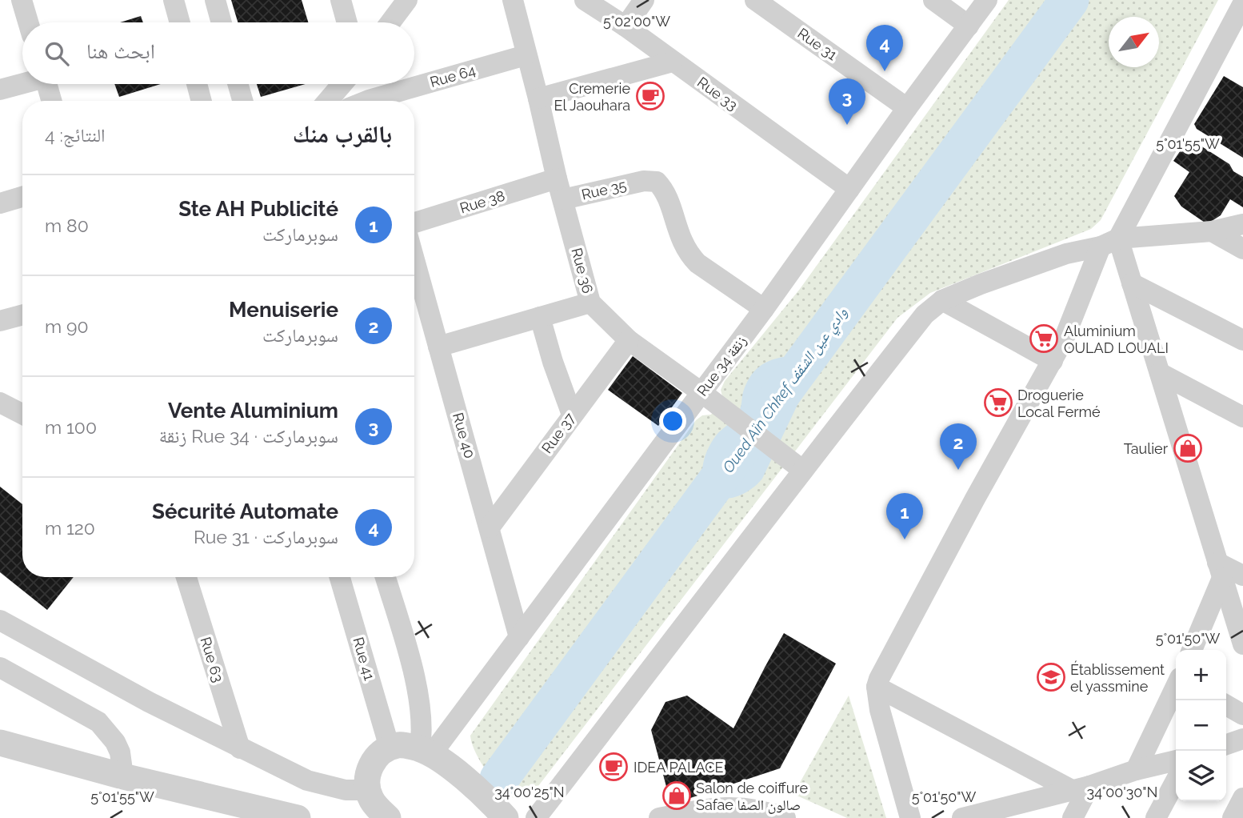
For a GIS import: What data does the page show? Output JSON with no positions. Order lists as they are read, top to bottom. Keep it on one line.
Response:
{"streets":{"street":["Rue 31","Rue 64","Rue 33","Rue 35","Rue 38","Rue 36","Rue 34 زنقة","Rue 37","Rue 40","Rue 41","Rue 63"]},"crossings":[["Rue 31","Rue 34 زنقة"],["Rue 64","Rue 36"],["Rue 33","Rue 34 زنقة"],["Rue 35","Rue 36"],["Rue 35","Rue 34 زنقة"],["Rue 38","Rue 36"],["Rue 36","Rue 34 زنقة"],["Rue 36","Rue 37"],["Rue 34 زنقة","Rue 40"],["Rue 37","Rue 40"]],"water":["Oued Aïn Chkef وادي عين الشقف"],"places":{"cafe":["Cremerie El Jaouhara","IDEA PALACE"],"supermarket":["Aluminium OULAD LOUALI","Droguerie Local Fermé"],"shop":["Taulier","Salon de coiffure Safae صالون الصفا"],"school or university":["Établissement el yassmine"]},"north":"top right","page":{"search":"ابحث هنا","pins":["4","3","2","1"],"heading":["بالقرب منك","النتائج: 4"],"list":[{"mark":"1","name":"Ste AH Publicité","note":"سوبرماركت","value":"80 m"},{"mark":"2","name":"Menuiserie","note":"سوبرماركت","value":"90 m"},{"mark":"3","name":"Vente Aluminium","note":"سوبرماركت · Rue 34 زنقة","value":"100 m"},{"mark":"4","name":"Sécurité Automate","note":"سوبرماركت · Rue 31","value":"120 m"}],"map_buttons":["+","−"]},"coordinates":["5°02'00\"W","5°01'55\"W","5°01'50\"W","34°00'25\"N","34°00'30\"N"]}
